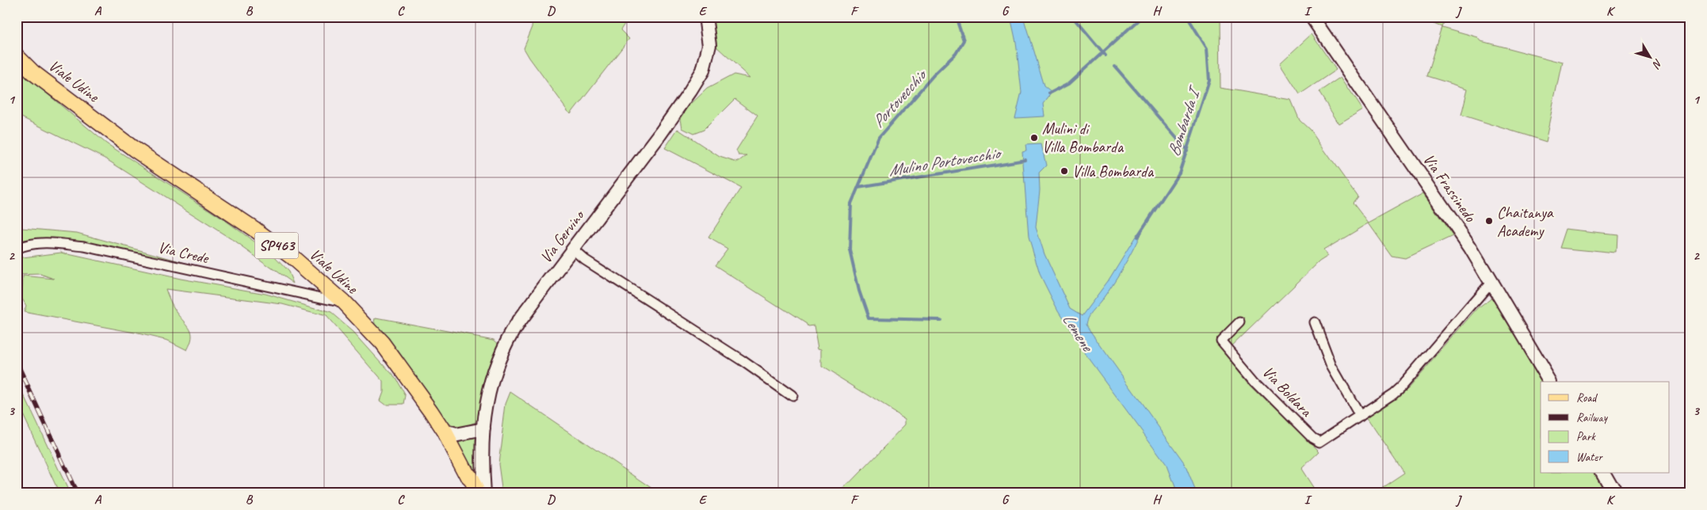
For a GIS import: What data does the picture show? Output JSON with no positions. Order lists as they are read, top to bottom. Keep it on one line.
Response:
{"streets":{"main road":["Viale Udine","SP463"],"street":["Via Frassinedo","Via Gervino","Via Crede","Via Boldara"]},"crossings":[["Viale Udine","Via Crede"],["Via Frassinedo","Via Boldara"]],"water":["Portovecchio","Bombarda I","Mulino Portovecchio","Lemene"],"places":["Mulini di Villa Bombarda","Villa Bombarda","Chaitanya Academy"],"legend":["Road","Railway","Park","Water"],"north":"bottom right","grid":{"columns":["A","B","C","D","E","F","G","H","I","J","K"],"rows":["1","2","3"]}}
